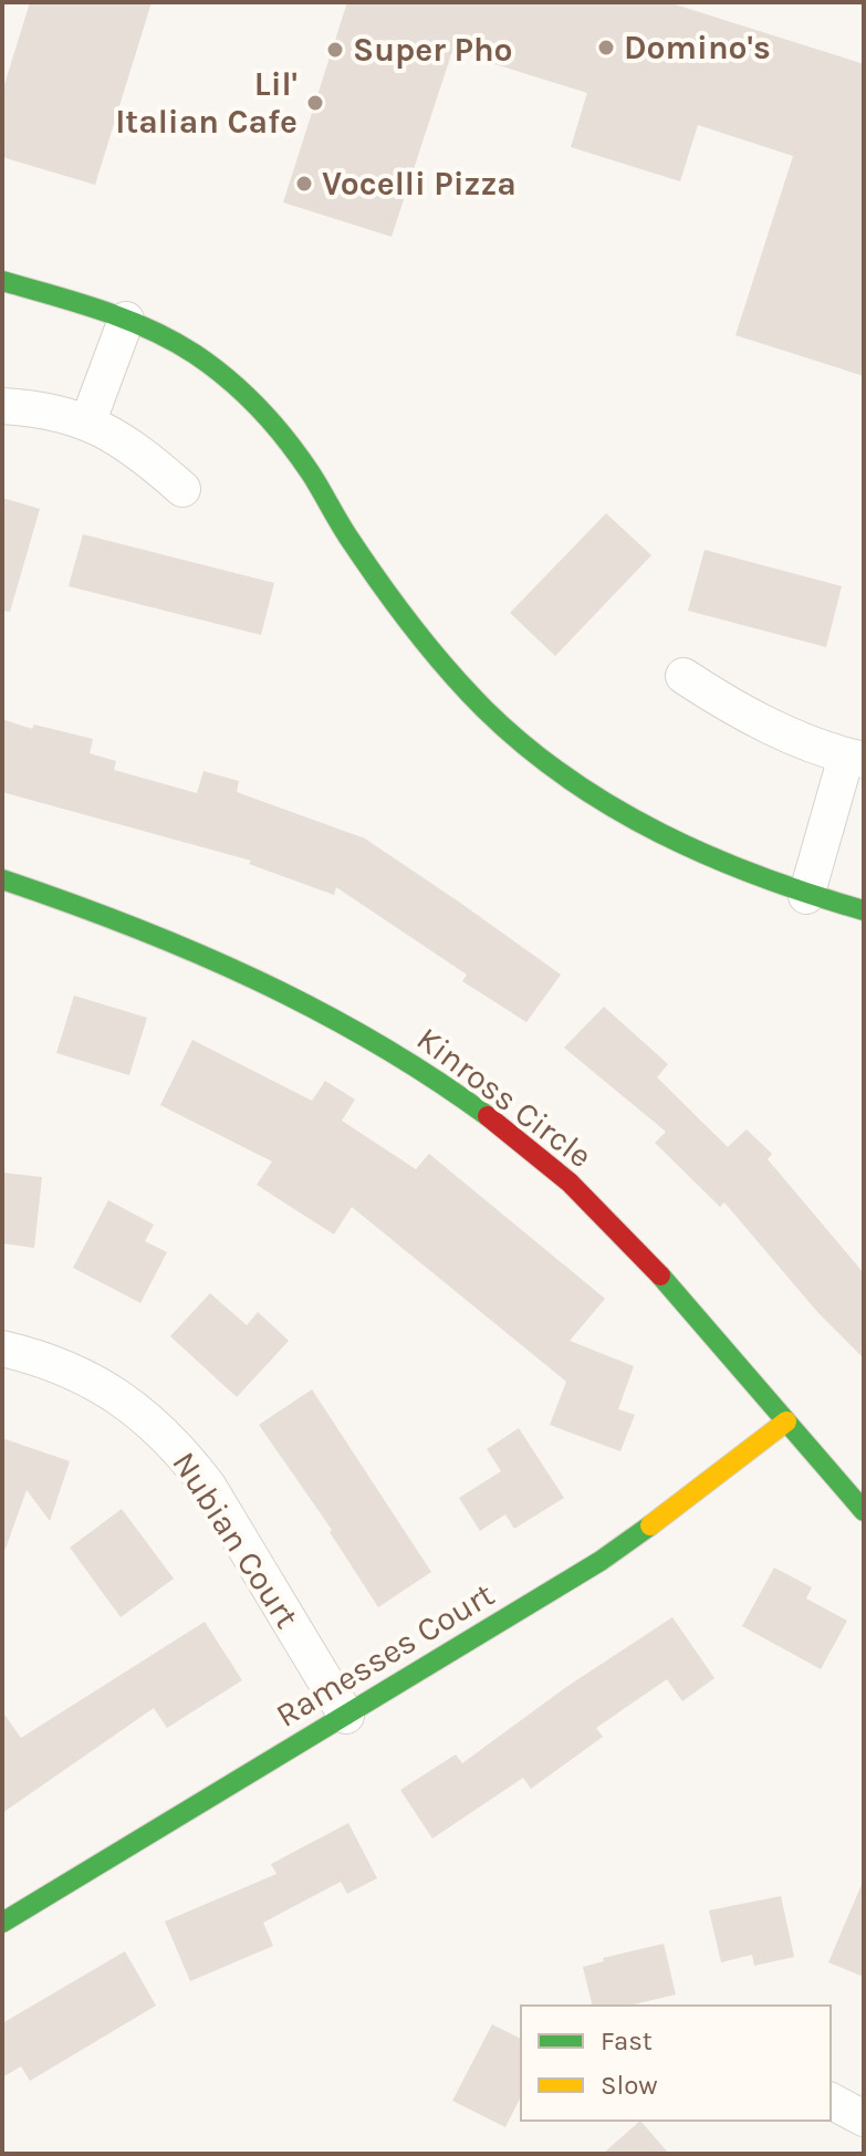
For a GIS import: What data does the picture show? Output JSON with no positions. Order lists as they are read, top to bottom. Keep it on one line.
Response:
{"streets":{"street":["Kinross Circle","Nubian Court","Ramesses Court"]},"crossings":[["Kinross Circle","Ramesses Court"],["Nubian Court","Ramesses Court"]],"places":["Domino's","Super Pho","Lil' Italian Cafe","Vocelli Pizza"],"legend":["Fast","Slow"]}
